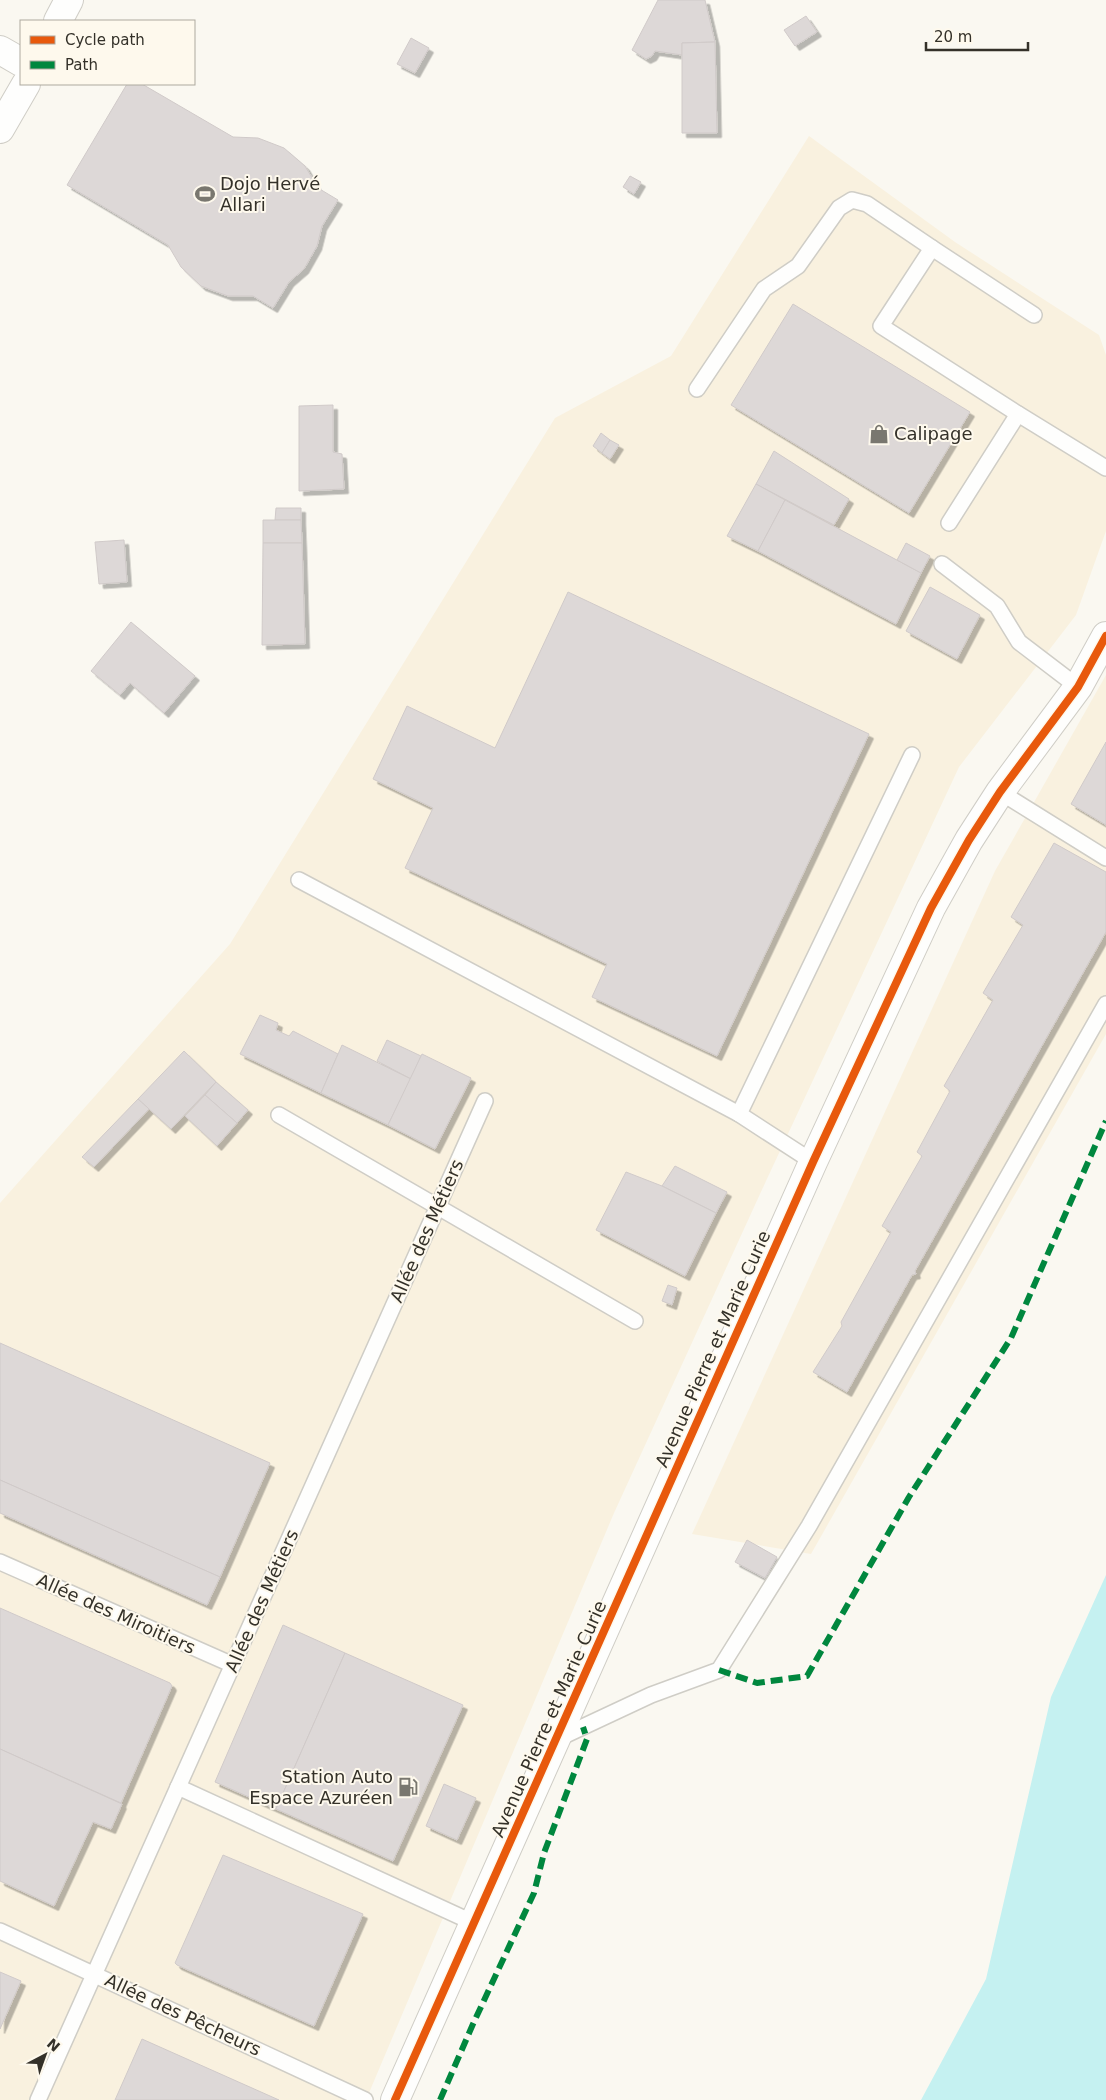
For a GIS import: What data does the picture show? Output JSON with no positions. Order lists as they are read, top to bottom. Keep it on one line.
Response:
{"streets":{"main road":["Avenue Pierre et Marie Curie"],"lane":["Allée des Métiers","Allée des Miroitiers","Allée des Pêcheurs"]},"crossings":[["Allée des Métiers","Allée des Miroitiers"],["Allée des Métiers","Allée des Pêcheurs"]],"places":{"sports":["Dojo Hervé Allari"],"shop":["Calipage"],"fuel station":["Station Auto Espace Azuréen"]},"legend":["Cycle path","Path"],"scale_bar":"20 m","north":"top right"}
